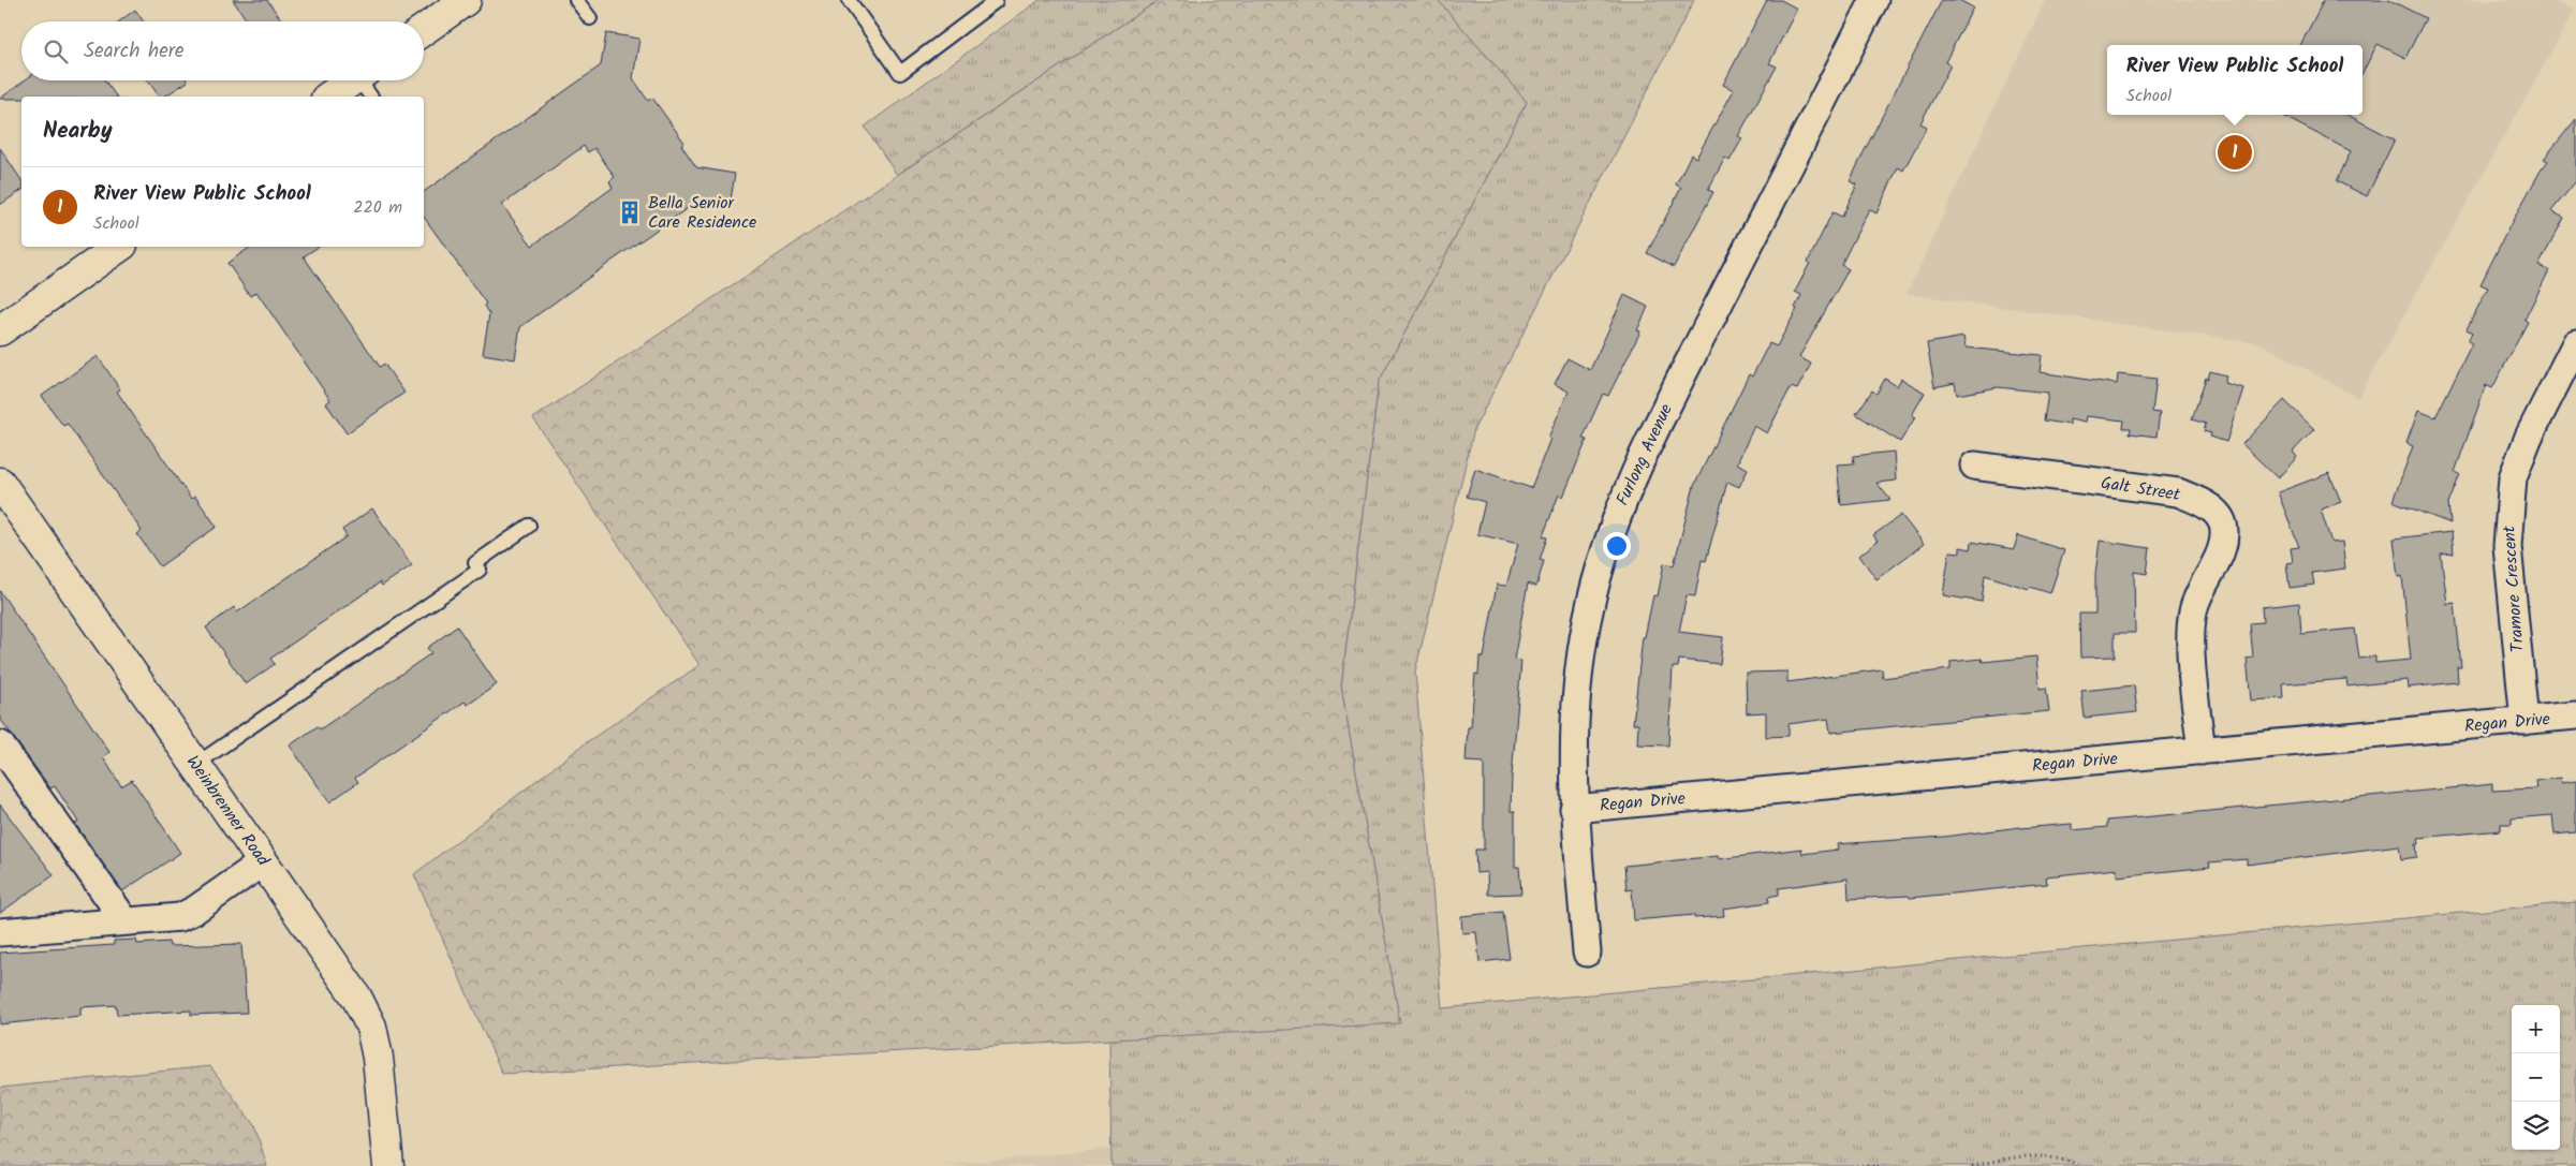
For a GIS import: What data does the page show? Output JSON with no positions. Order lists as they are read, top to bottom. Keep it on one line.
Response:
{"streets":{"street":["Furlong Avenue","Galt Street","Tramore Crescent","Regan Drive","Weinbrenner Road"]},"crossings":[["Furlong Avenue","Regan Drive"],["Galt Street","Regan Drive"],["Tramore Crescent","Regan Drive"]],"places":{"building":["Bella Senior Care Residence"]},"page":{"search":"Search here","popup":["River View Public School","School"],"heading":"Nearby","pins":"1","list":[{"mark":"1","name":"River View Public School","note":"School","value":"220 m"}],"map_buttons":["+","−"]}}
